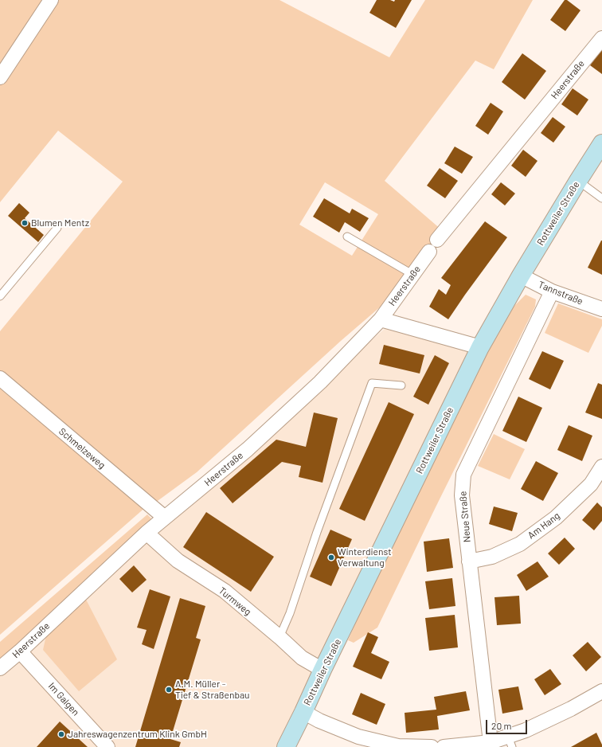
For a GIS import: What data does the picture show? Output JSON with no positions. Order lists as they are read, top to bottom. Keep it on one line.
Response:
{"streets":{"street":["Heerstraße","Rottweiler Straße","Tannstraße","Schmelzeweg","Neue Straße","Am Hang","Turmweg","Im Galgen"]},"crossings":[["Heerstraße","Schmelzeweg"],["Heerstraße","Turmweg"],["Heerstraße","Im Galgen"],["Rottweiler Straße","Tannstraße"],["Rottweiler Straße","Turmweg"],["Tannstraße","Neue Straße"],["Neue Straße","Am Hang"]],"places":["Blumen Mentz","Winterdienst Verwaltung","A.M. Müller - Tief & Straßenbau","Jahreswagenzentrum Klink GmbH"],"scale_bar":"20 m"}
